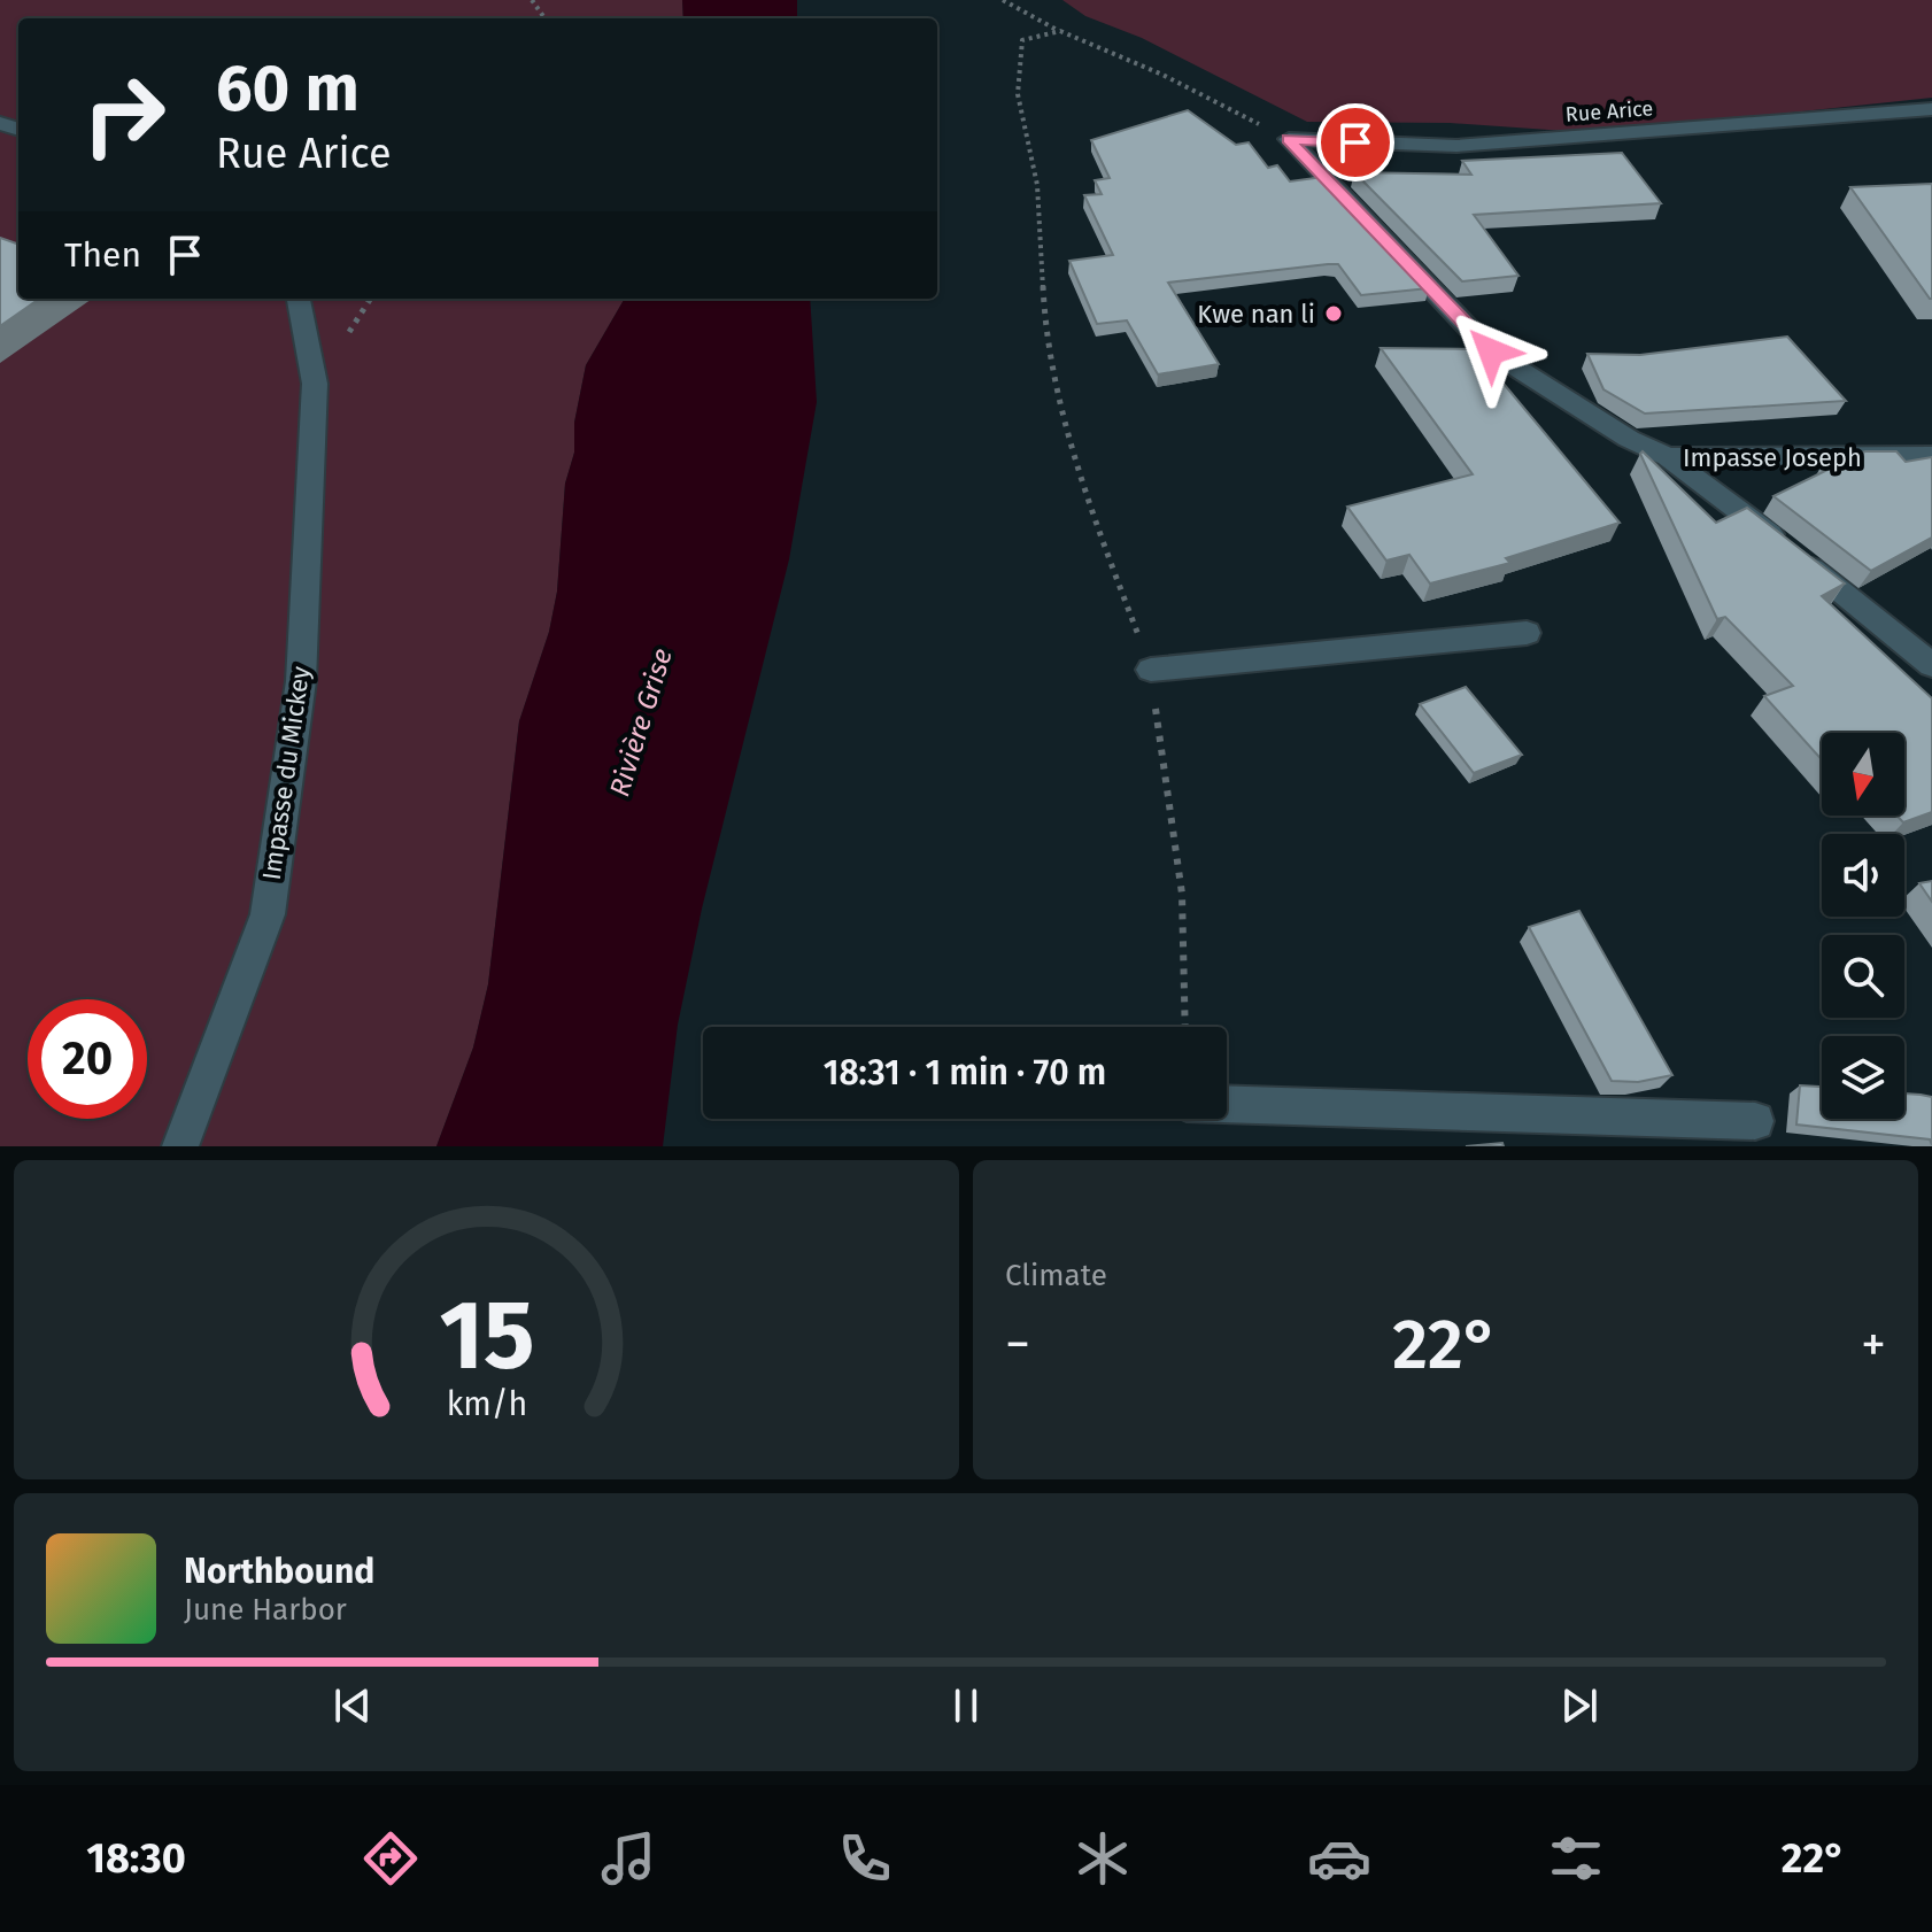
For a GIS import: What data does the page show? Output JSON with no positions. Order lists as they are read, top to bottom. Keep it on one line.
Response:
{"streets":{"street":["Rue Arice","Impasse Joseph","Impasse du Mickey"]},"water":["Rivière Grise"],"places":["Kwe nan li"],"north":"bottom","page":{"turn":["60 m","Rue Arice"],"then":"Then","limit":"20","trip":"18:31 · 1 min · 70 m","tile":"Climate","heat":["−","22°","+"],"song":["Northbound","June Harbor"],"tabs":["18:30","22°"],"gauge":["15","km/h"]}}
